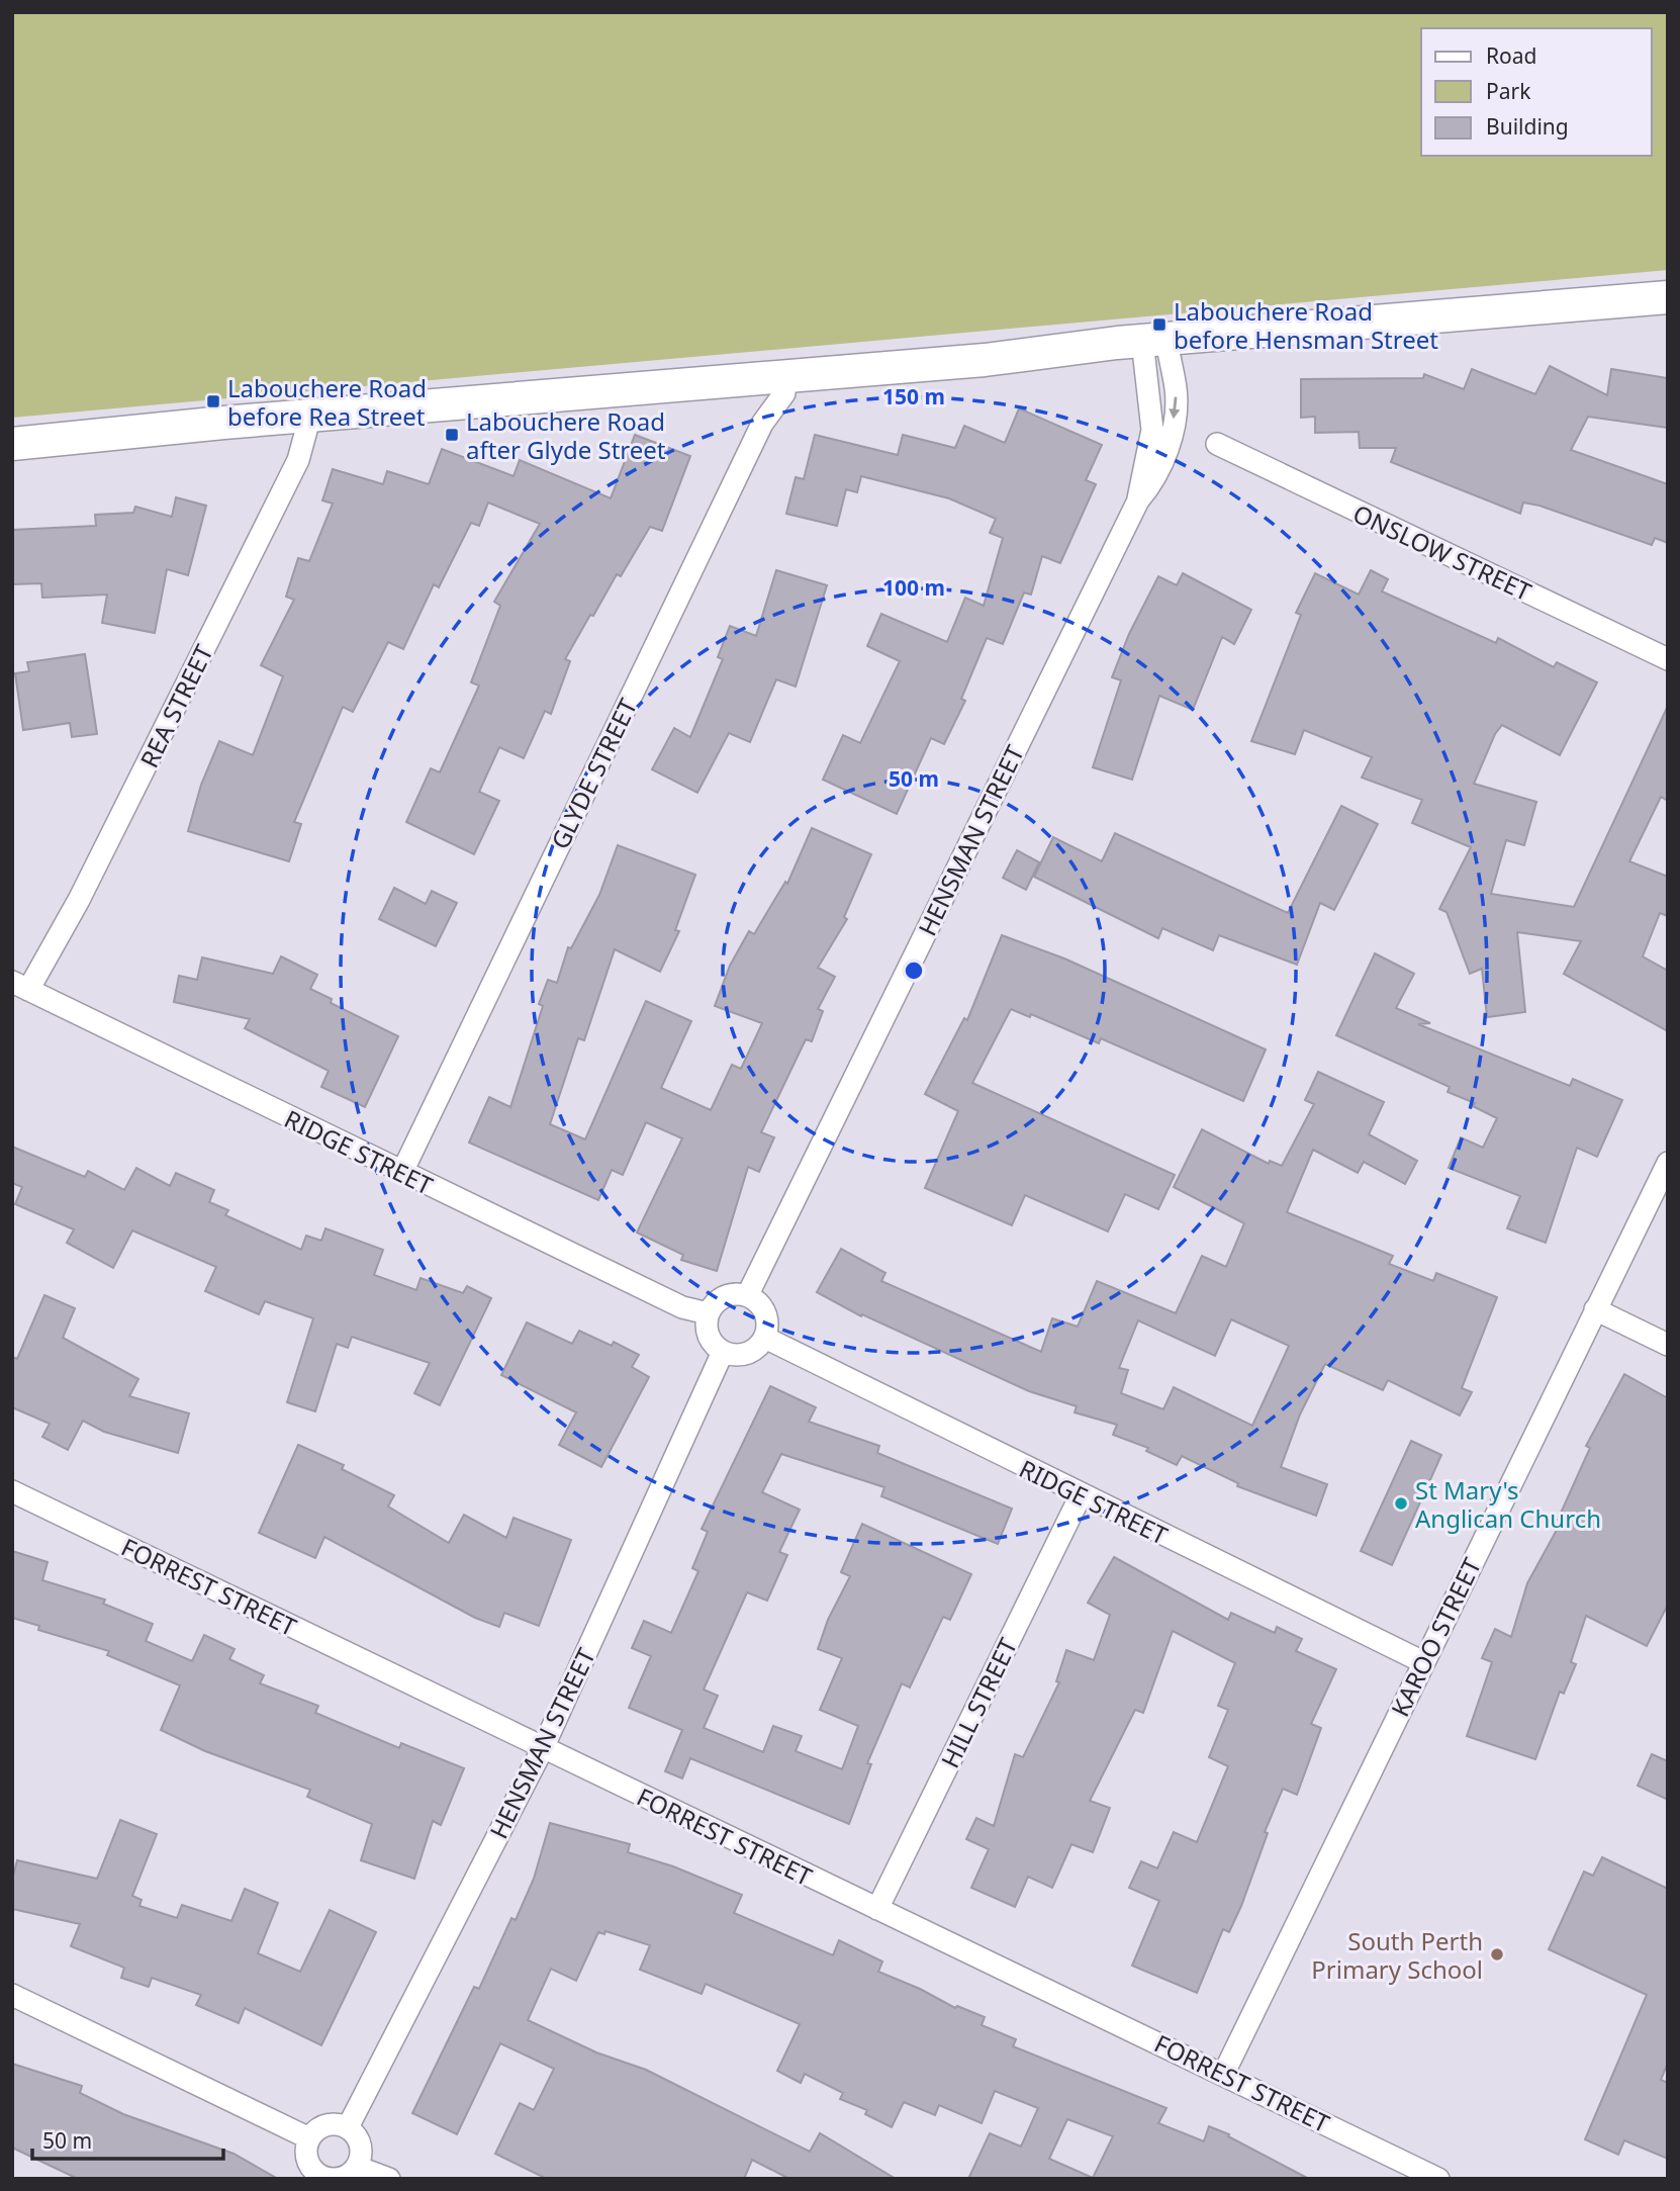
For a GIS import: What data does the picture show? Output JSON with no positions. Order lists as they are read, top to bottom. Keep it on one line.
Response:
{"streets":{"street":["ONSLOW STREET","REA STREET","GLYDE STREET","HENSMAN STREET","RIDGE STREET","FORREST STREET","KAROO STREET","HILL STREET"]},"crossings":[["REA STREET","RIDGE STREET"],["GLYDE STREET","RIDGE STREET"],["HENSMAN STREET","RIDGE STREET"],["HENSMAN STREET","FORREST STREET"],["RIDGE STREET","KAROO STREET"],["RIDGE STREET","HILL STREET"],["FORREST STREET","KAROO STREET"],["FORREST STREET","HILL STREET"]],"places":{"transit":["Labouchere Road before Hensman Street","Labouchere Road before Rea Street","Labouchere Road after Glyde Street"],"other":["St Mary's Anglican Church","South Perth Primary School"]},"legend":["Road","Park","Building"],"scale_bar":"50 m","rings":["150 m","100 m","50 m"]}
